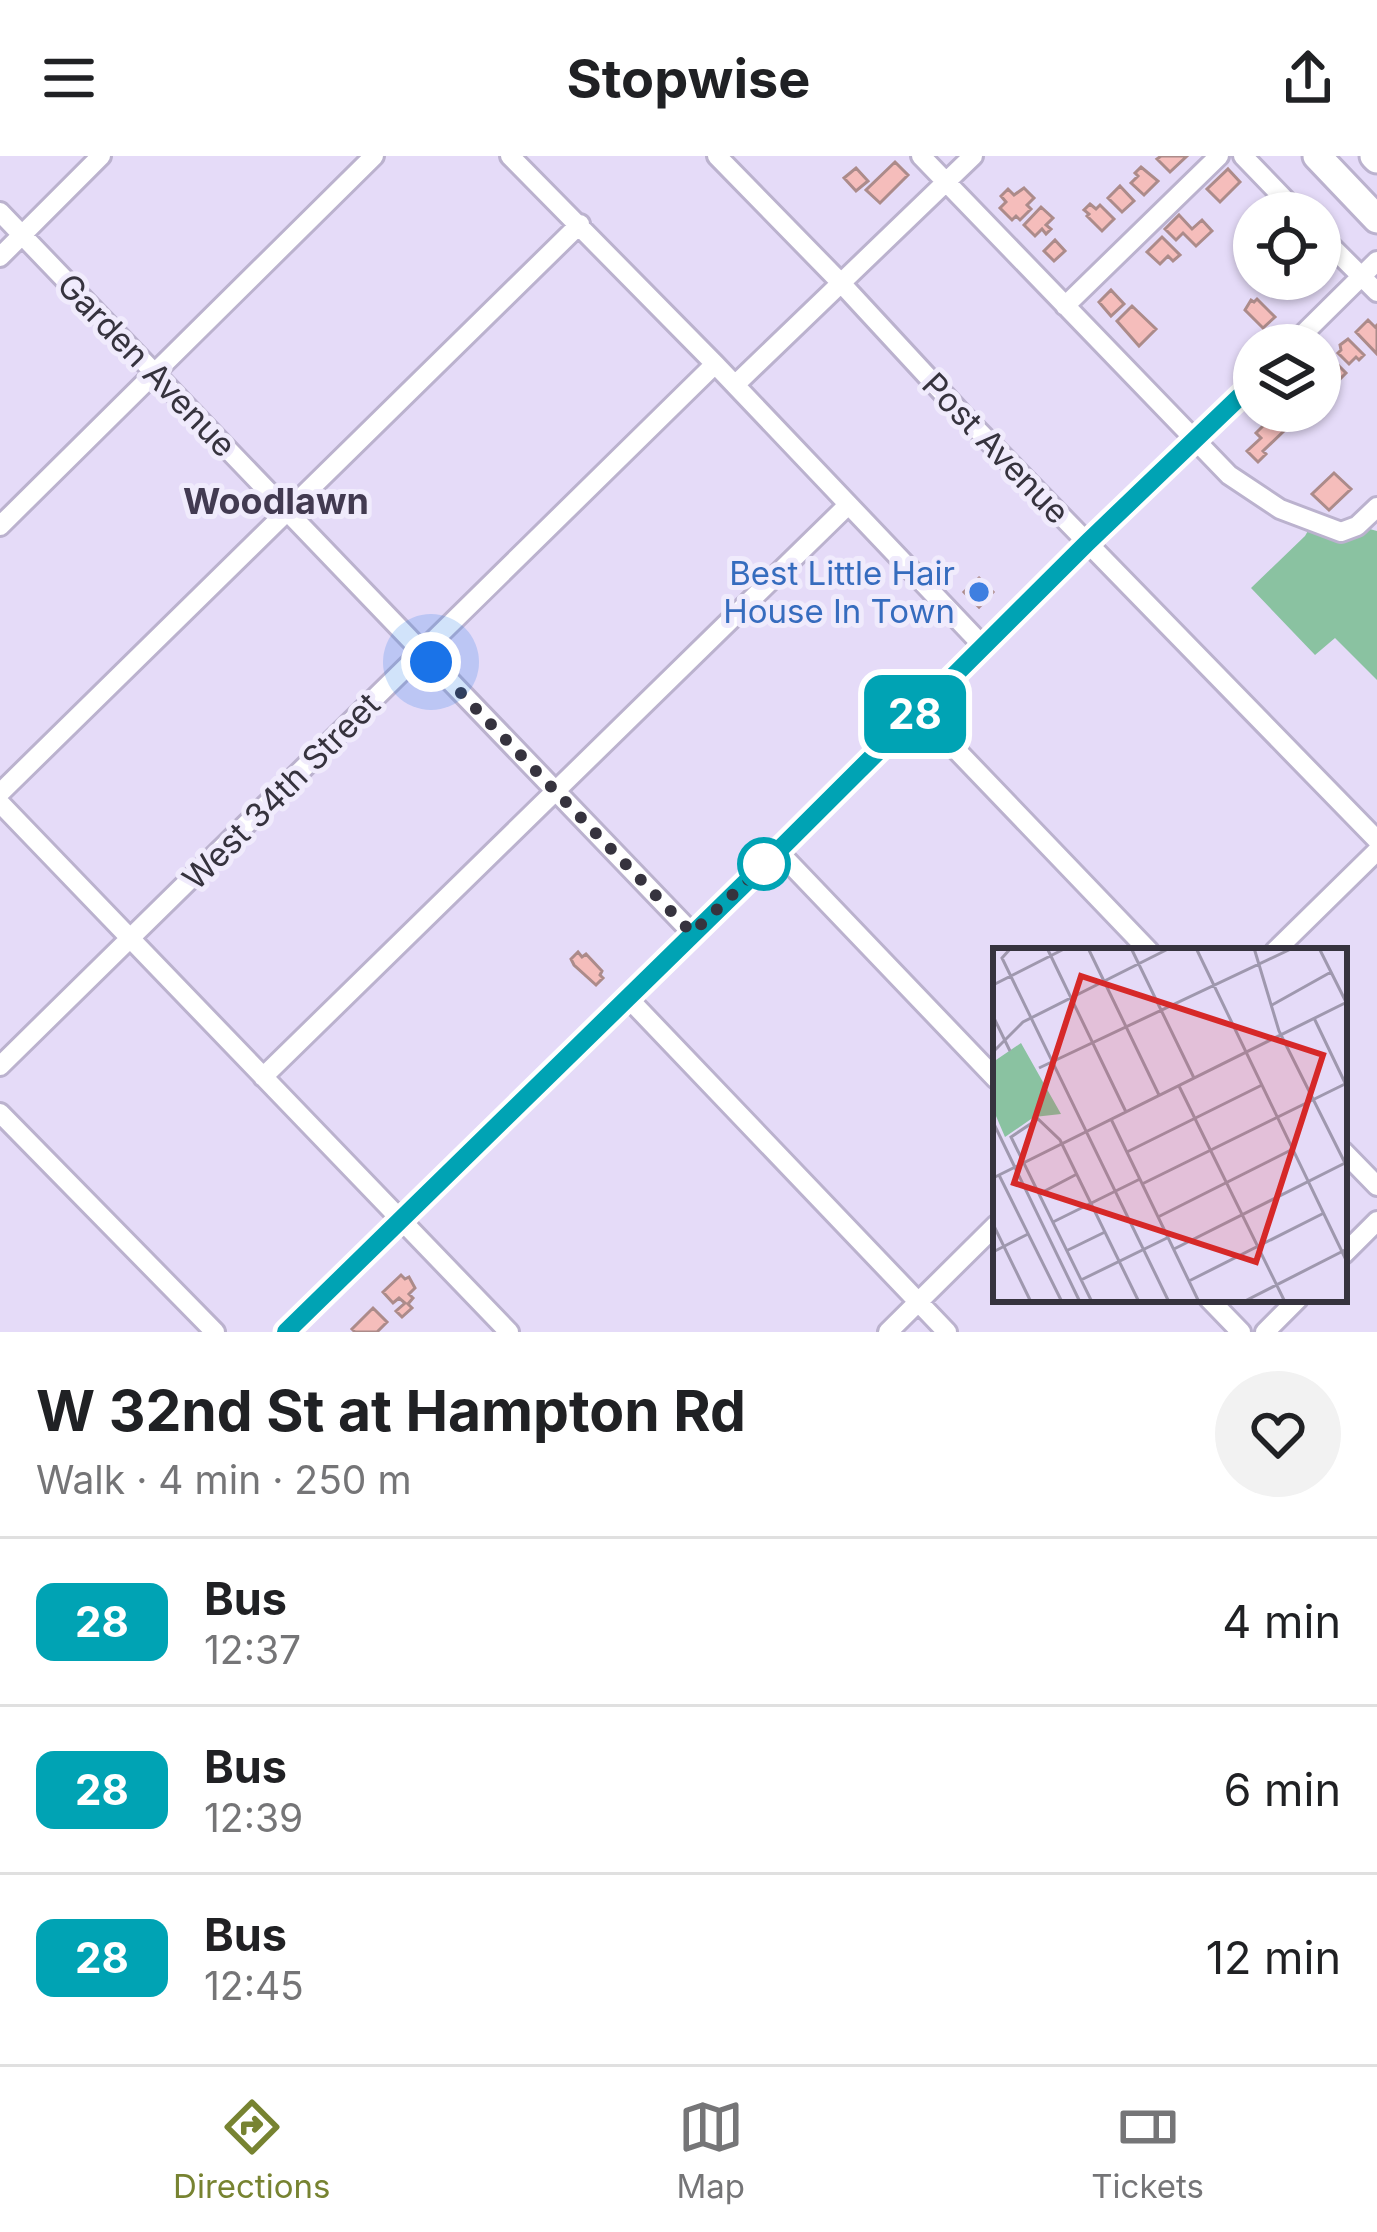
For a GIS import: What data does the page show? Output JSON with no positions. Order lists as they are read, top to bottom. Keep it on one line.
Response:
{"streets":{"street":["Garden Avenue","Post Avenue","West 34th Street"]},"crossings":[["Garden Avenue","West 34th Street"]],"districts":["Woodlawn"],"places":["Best Little Hair House In Town"],"lines":["bus line 28"],"page":{"header":"Stopwise","on_map":"28","heading":["W 32nd St at Hampton Rd","Walk · 4 min · 250 m"],"list":[{"mark":"28","name":"Bus","note":"12:37","value":"4 min"},{"mark":"28","name":"Bus","note":"12:39","value":"6 min"},{"mark":"28","name":"Bus","note":"12:45","value":"12 min"}],"tabs":["Directions","Map","Tickets"]}}
